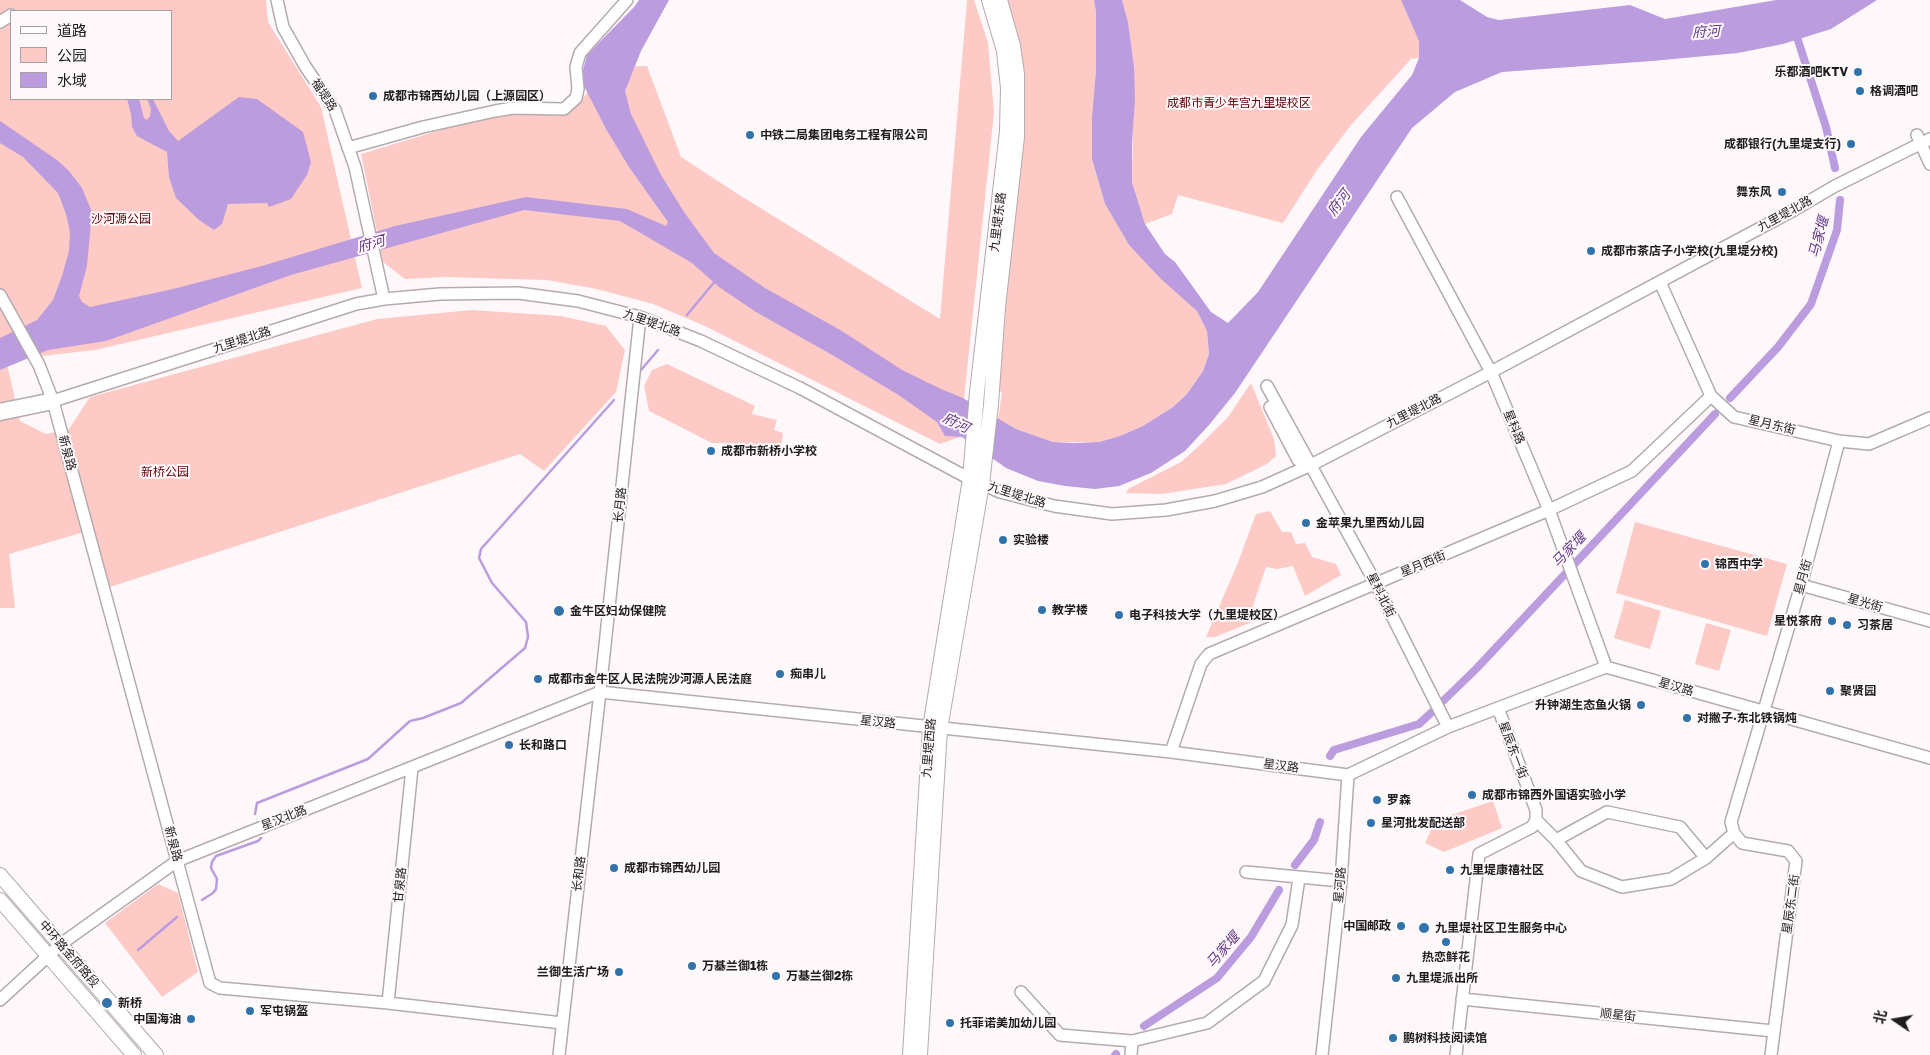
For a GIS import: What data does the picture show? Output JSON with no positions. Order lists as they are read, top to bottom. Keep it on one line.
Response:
{"streets":{"main road":["九里堤东路","九里堤西路","中环路金府路段"],"street":["福堤路","九里堤北路","星月东街","星科路","新泉路","长月路","星月西街","星月街","星科北街","星光街","星汉路","星辰东一街","星汉北路","长和路","甘泉路","星河路","星辰东二街","顺星街"]},"crossings":[["福堤路","九里堤北路"],["九里堤北路","星月东街"],["九里堤北路","星科路"],["九里堤北路","新泉路"],["九里堤北路","长月路"],["九里堤北路","星科北街"],["九里堤北路","九里堤西路"],["九里堤东路","九里堤西路"],["星月东街","星月西街"],["星月东街","星月街"],["星科路","星月西街"],["星科路","星汉路"],["新泉路","星汉北路"],["新泉路","长和路"],["新泉路","甘泉路"],["长月路","星汉路"],["长月路","星汉北路"],["长月路","长和路"],["星月西街","星科北街"],["星月西街","星汉路"],["星月街","星光街"],["星月街","星汉路"],["星汉路","九里堤西路"],["星汉路","星汉北路"],["星汉路","长和路"],["星汉路","星河路"],["星汉北路","长和路"],["星汉北路","甘泉路"],["星汉北路","中环路金府路段"],["星辰东二街","顺星街"]],"water":["府河","马家堰"],"parks":["成都市青少年宫九里堤校区","沙河源公园","新桥公园"],"places":["乐都酒吧KTV","格调酒吧","成都市锦西幼儿园（上源园区）","中铁二局集团电务工程有限公司","成都银行(九里堤支行)","舞东风","成都市茶店子小学校(九里堤分校)","成都市新桥小学校","金苹果九里西幼儿园","实验楼","锦西中学","教学楼","金牛区妇幼保健院","电子科技大学（九里堤校区）","星悦茶府","习茶居","痴串儿","成都市金牛区人民法院沙河源人民法庭","聚贤园","升钟湖生态鱼火锅","对撇子·东北铁锅炖","长和路口","成都市锦西外国语实验小学","罗森","星河批发配送部","成都市锦西幼儿园","九里堤康禧社区","中国邮政","九里堤社区卫生服务中心","热恋鲜花","万基兰御1栋","兰御生活广场","万基兰御2栋","九里堤派出所","新桥","军屯锅盔","中国海油","托菲诺美加幼儿园","鹏树科技阅读馆"],"legend":["道路","公园","水域"],"north":"left"}
